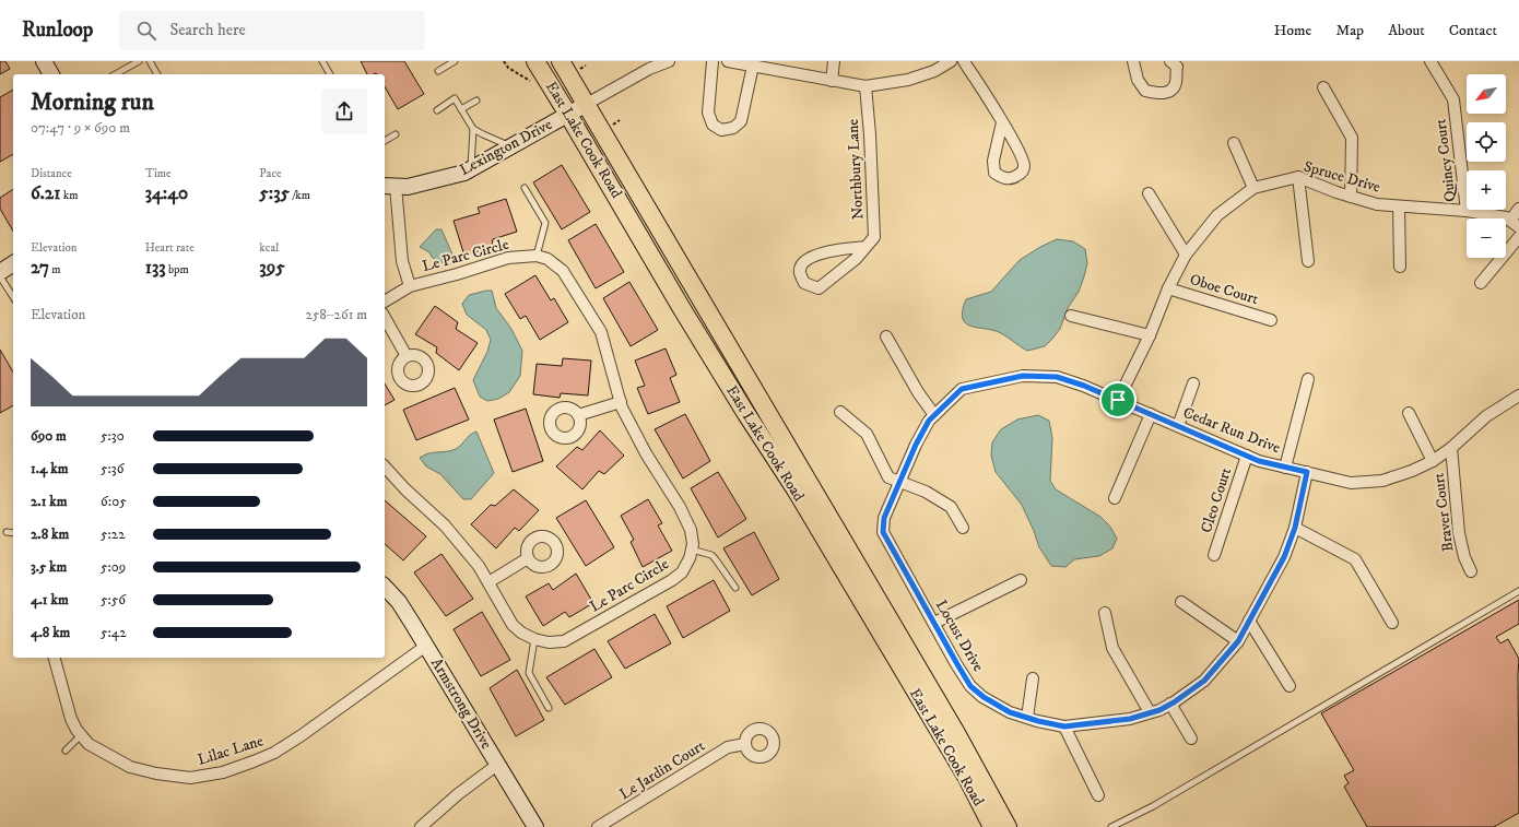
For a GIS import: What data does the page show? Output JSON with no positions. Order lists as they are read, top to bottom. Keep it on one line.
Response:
{"streets":{"main road":["East Lake Cook Road"],"street":["Lexington Drive","Quincy Court","Northbury Lane","Spruce Drive","Le Parc Circle","Oboe Court","Cedar Run Drive","Cleo Court","Braver Court","Locust Drive","Armstrong Drive","Lilac Lane","Le Jardin Court"]},"crossings":[["East Lake Cook Road","Lexington Drive"],["Lexington Drive","Le Parc Circle"],["Quincy Court","Spruce Drive"],["Spruce Drive","Oboe Court"],["Spruce Drive","Cedar Run Drive"],["Cedar Run Drive","Cleo Court"],["Cedar Run Drive","Braver Court"],["Cedar Run Drive","Locust Drive"],["Armstrong Drive","Lilac Lane"]],"north":"bottom left","page":{"header":"Runloop","search":"Search here","nav":["Home","Map","About","Contact"],"map_buttons":["+","−"],"heading":["Morning run","07:47 · 9 × 690 m"],"stats":[["Distance","6.21 km"],["Time","34:40"],["Pace","5:35 /km"],["Elevation","27 m"],["Heart rate","133 bpm"],["kcal","395"]],"chart":["Elevation","258–261 m"],"list":[{"name":"690 m","note":"5:30"},{"name":"1.4 km","note":"5:36"},{"name":"2.1 km","note":"6:05"},{"name":"2.8 km","note":"5:22"},{"name":"3.5 km","note":"5:09"},{"name":"4.1 km","note":"5:56"},{"name":"4.8 km","note":"5:42"}]}}
